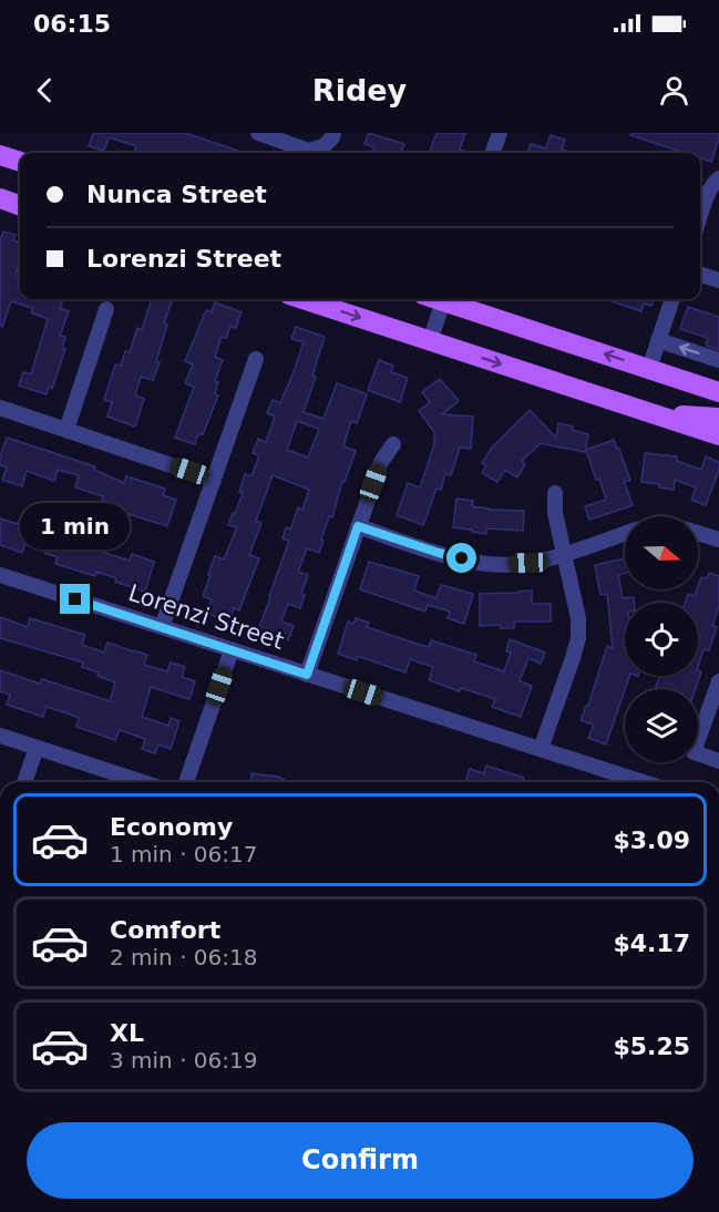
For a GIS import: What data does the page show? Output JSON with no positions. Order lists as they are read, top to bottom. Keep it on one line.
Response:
{"streets":{"street":["Lorenzi Street"]},"north":"right","page":{"status":"06:15","header":"Ridey","banner":["Nunca Street","Lorenzi Street"],"bubble":"1 min","list":[{"name":"Economy","note":"1 min · 06:17","value":"$3.09"},{"name":"Comfort","note":"2 min · 06:18","value":"$4.17"},{"name":"XL","note":"3 min · 06:19","value":"$5.25"}],"buttons":"Confirm"}}
